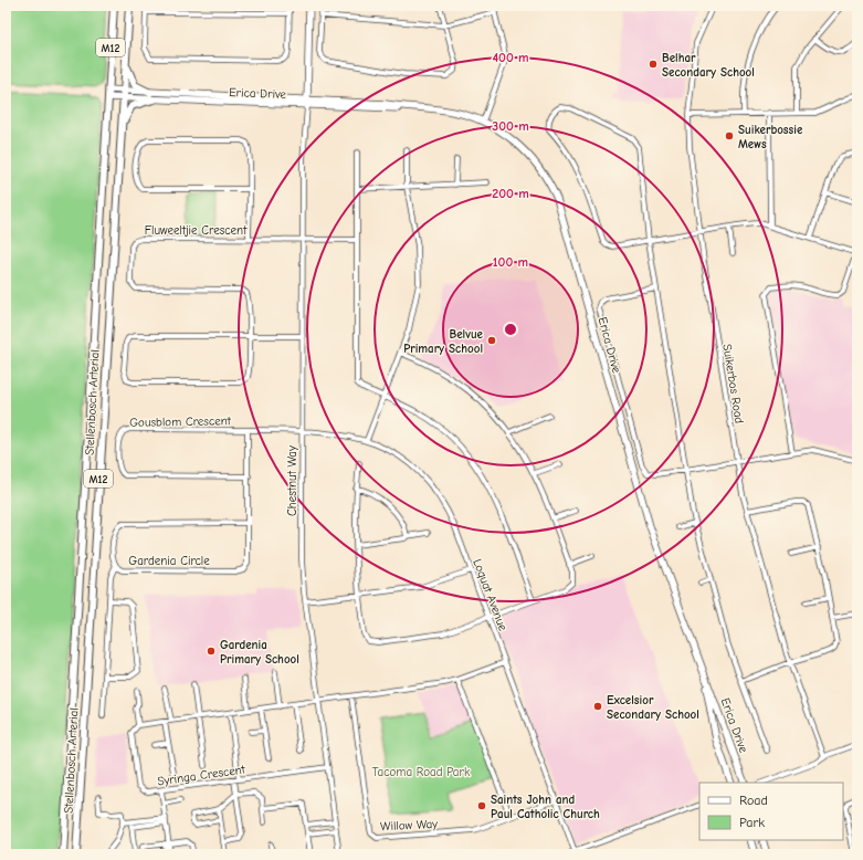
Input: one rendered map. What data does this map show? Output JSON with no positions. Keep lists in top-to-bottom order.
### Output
{
  "streets": {
    "main road": ["M12", "Erica Drive", "Stellenbosch Arterial"],
    "street": [
      "Fluweeltjie Crescent",
      "Suikerbos Road",
      "Gousblom Crescent",
      "Chestnut Way",
      "Gardenia Circle",
      "Loquat Avenue",
      "Syringa Crescent",
      "Willow Way"
    ]
  },
  "crossings": [
    ["Erica Drive", "Stellenbosch Arterial"],
    ["Erica Drive", "Chestnut Way"],
    ["Fluweeltjie Crescent", "Chestnut Way"],
    ["Gousblom Crescent", "Chestnut Way"],
    ["Gousblom Crescent", "Gardenia Circle"],
    ["Gousblom Crescent", "Loquat Avenue"],
    ["Chestnut Way", "Loquat Avenue"],
    ["Chestnut Way", "Syringa Crescent"],
    ["Loquat Avenue", "Willow Way"]
  ],
  "parks": ["Tacoma Road Park"],
  "places": [
    "Belhar Secondary School",
    "Suikerbossie Mews",
    "Belvue Primary School",
    "Gardenia Primary School",
    "Excelsior Secondary School",
    "Saints John and Paul Catholic Church"
  ],
  "legend": ["Road", "Park"],
  "rings": [
    "400 m",
    "300 m",
    "200 m",
    "100 m"
  ]
}
